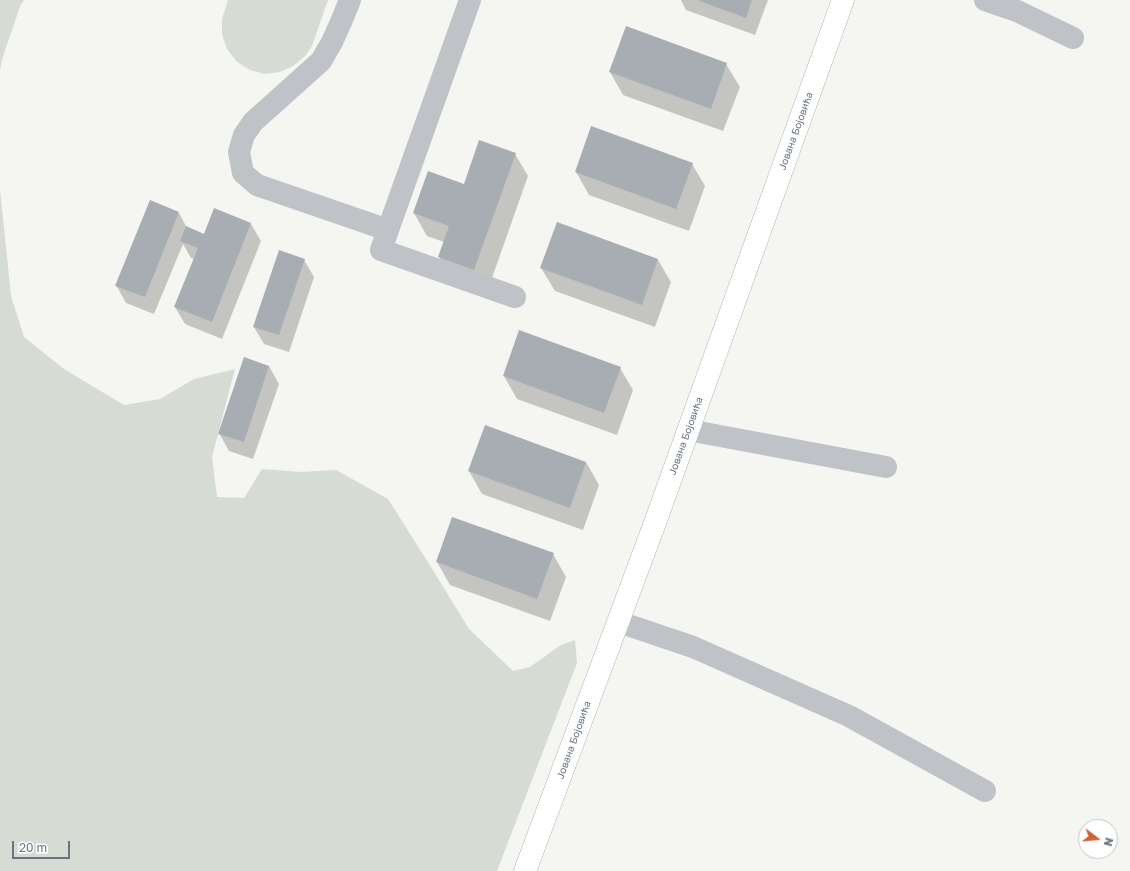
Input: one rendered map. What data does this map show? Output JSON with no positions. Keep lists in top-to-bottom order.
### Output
{
  "streets": {
    "main road": ["Јована Бојовића"]
  },
  "scale_bar": "20 m",
  "north": "right"
}
